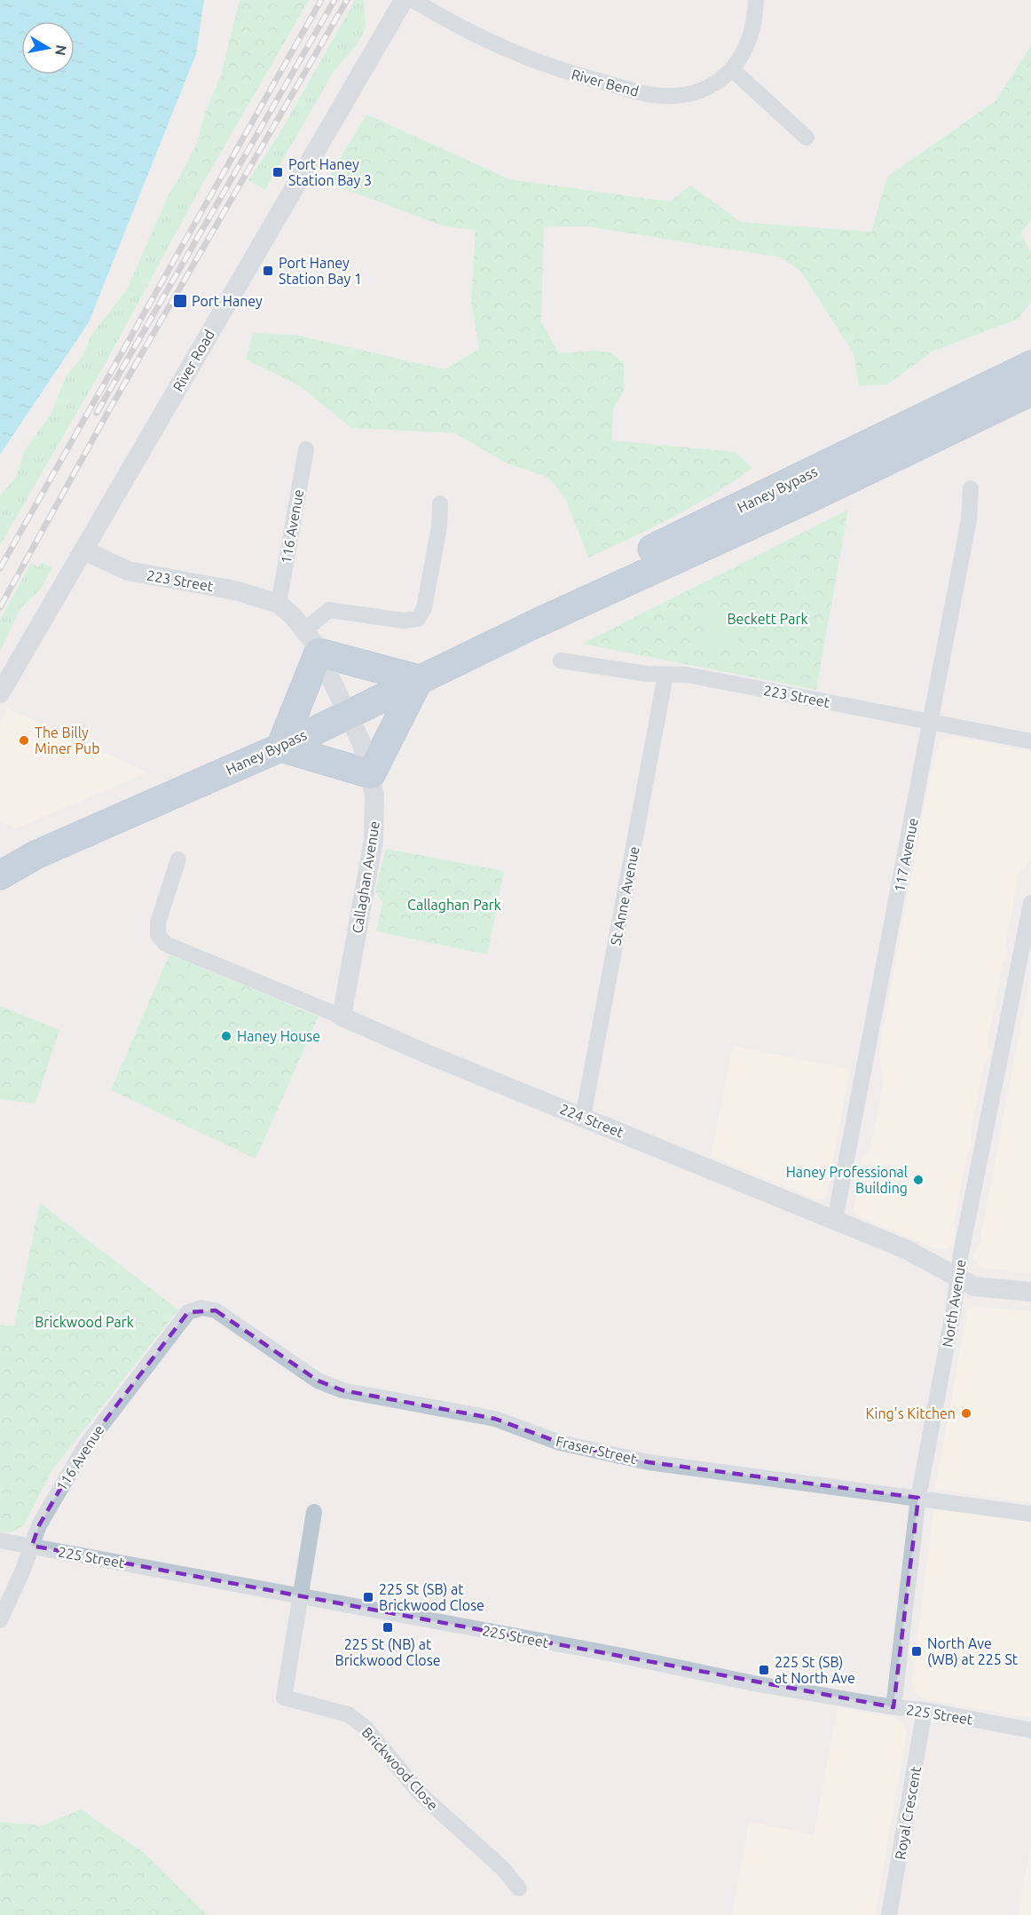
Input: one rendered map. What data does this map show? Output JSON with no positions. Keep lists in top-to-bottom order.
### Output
{
  "streets": {
    "highway": ["Haney Bypass"],
    "street": [
      "River Bend",
      "River Road",
      "116 Avenue",
      "223 Street",
      "117 Avenue",
      "Callaghan Avenue",
      "St Anne Avenue",
      "224 Street",
      "North Avenue",
      "Fraser Street",
      "225 Street",
      "Brickwood Close",
      "Royal Crescent"
    ]
  },
  "crossings": [
    ["River Road", "223 Street"],
    ["Haney Bypass", "Callaghan Avenue"],
    ["116 Avenue", "223 Street"],
    ["116 Avenue", "Callaghan Avenue"],
    ["116 Avenue", "Fraser Street"],
    ["116 Avenue", "225 Street"],
    ["223 Street", "117 Avenue"],
    ["223 Street", "Callaghan Avenue"],
    ["223 Street", "St Anne Avenue"],
    ["117 Avenue", "224 Street"],
    ["Callaghan Avenue", "224 Street"],
    ["St Anne Avenue", "224 Street"],
    ["224 Street", "North Avenue"],
    ["North Avenue", "Fraser Street"],
    ["North Avenue", "225 Street"],
    ["225 Street", "Brickwood Close"],
    ["225 Street", "Royal Crescent"]
  ],
  "parks": ["Beckett Park", "Callaghan Park", "Brickwood Park"],
  "places": {
    "transit": [
      "Port Haney Station Bay 3",
      "Port Haney Station Bay 1",
      "Port Haney",
      "225 St (SB) at Brickwood Close",
      "225 St (NB) at Brickwood Close",
      "North Ave (WB) at 225 St",
      "225 St (SB) at North Ave"
    ],
    "other": [
      "The Billy Miner Pub",
      "Haney House",
      "Haney Professional Building",
      "King's Kitchen"
    ]
  },
  "north": "right"
}
